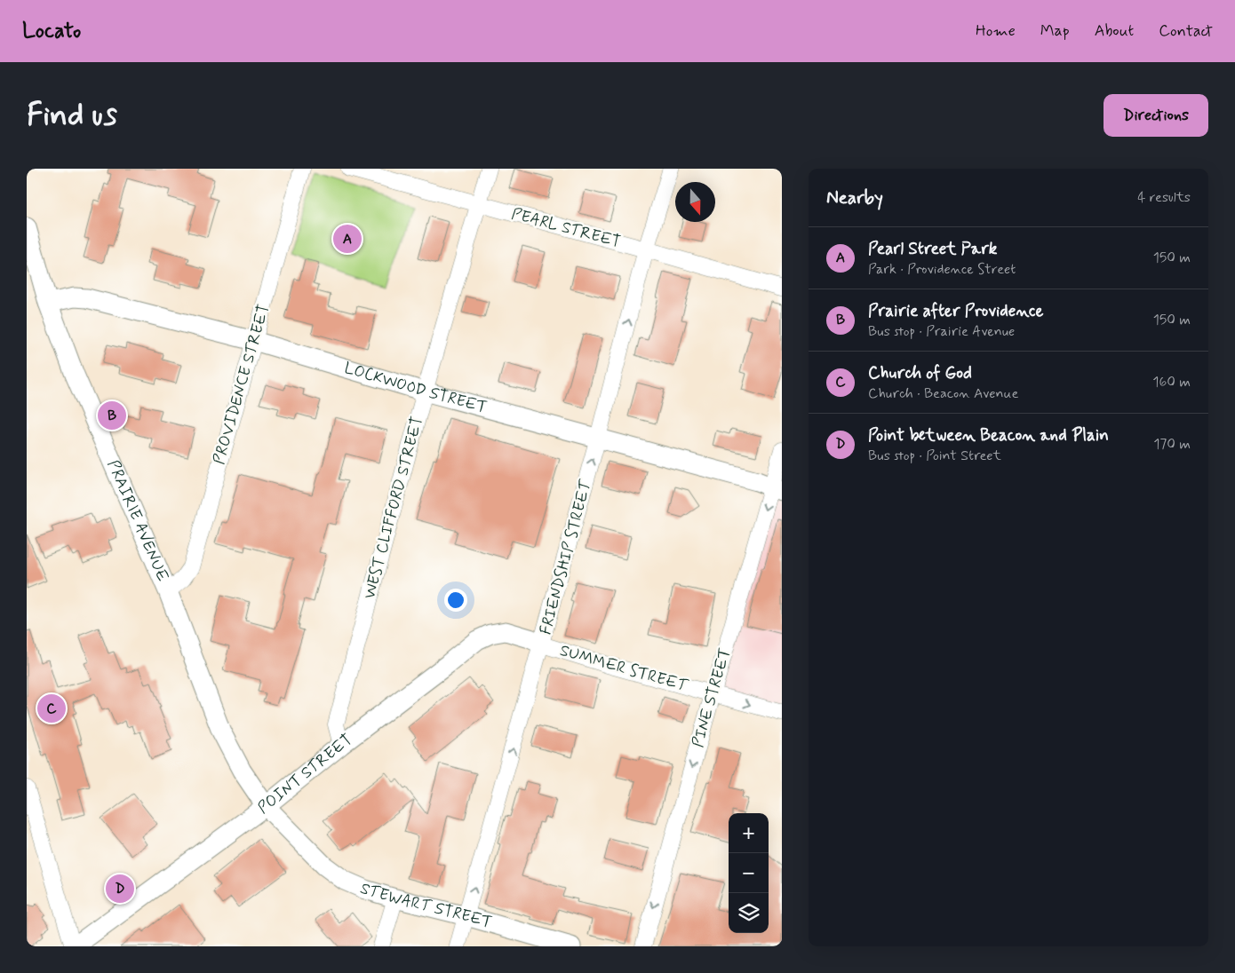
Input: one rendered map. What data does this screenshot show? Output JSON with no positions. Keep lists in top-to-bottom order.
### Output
{
  "streets": {
    "street": [
      "PEARL STREET",
      "PROVIDENCE STREET",
      "LOCKWOOD STREET",
      "WEST CLIFFORD STREET",
      "PRAIRIE AVENUE",
      "FRIENDSHIP STREET",
      "SUMMER STREET",
      "PINE STREET",
      "POINT STREET",
      "STEWART STREET"
    ]
  },
  "crossings": [
    ["PEARL STREET", "WEST CLIFFORD STREET"],
    ["PEARL STREET", "FRIENDSHIP STREET"],
    ["PROVIDENCE STREET", "LOCKWOOD STREET"],
    ["PROVIDENCE STREET", "PRAIRIE AVENUE"],
    ["LOCKWOOD STREET", "WEST CLIFFORD STREET"],
    ["LOCKWOOD STREET", "PRAIRIE AVENUE"],
    ["LOCKWOOD STREET", "FRIENDSHIP STREET"],
    ["LOCKWOOD STREET", "PINE STREET"],
    ["WEST CLIFFORD STREET", "POINT STREET"],
    ["PRAIRIE AVENUE", "POINT STREET"],
    ["PRAIRIE AVENUE", "STEWART STREET"],
    ["FRIENDSHIP STREET", "SUMMER STREET"],
    ["FRIENDSHIP STREET", "POINT STREET"],
    ["FRIENDSHIP STREET", "STEWART STREET"],
    ["SUMMER STREET", "PINE STREET"],
    ["SUMMER STREET", "POINT STREET"]
  ],
  "one_way": ["FRIENDSHIP STREET", "PINE STREET"],
  "north": "bottom",
  "page": {
    "header": "Locato",
    "nav": [
      "Home",
      "Map",
      "About",
      "Contact"
    ],
    "buttons": "Directions",
    "title": "Find us",
    "heading": ["Nearby", "4 results"],
    "pins": [
      "A",
      "B",
      "C",
      "D"
    ],
    "list": [
      {
        "mark": "A",
        "name": "Pearl Street Park",
        "note": "Park · Providence Street",
        "value": "150 m"
      },
      {
        "mark": "B",
        "name": "Prairie after Providence",
        "note": "Bus stop · Prairie Avenue",
        "value": "150 m"
      },
      {
        "mark": "C",
        "name": "Church of God",
        "note": "Church · Beacon Avenue",
        "value": "160 m"
      },
      {
        "mark": "D",
        "name": "Point between Beacon and Plain",
        "note": "Bus stop · Point Street",
        "value": "170 m"
      }
    ],
    "map_buttons": ["+", "−"]
  }
}
